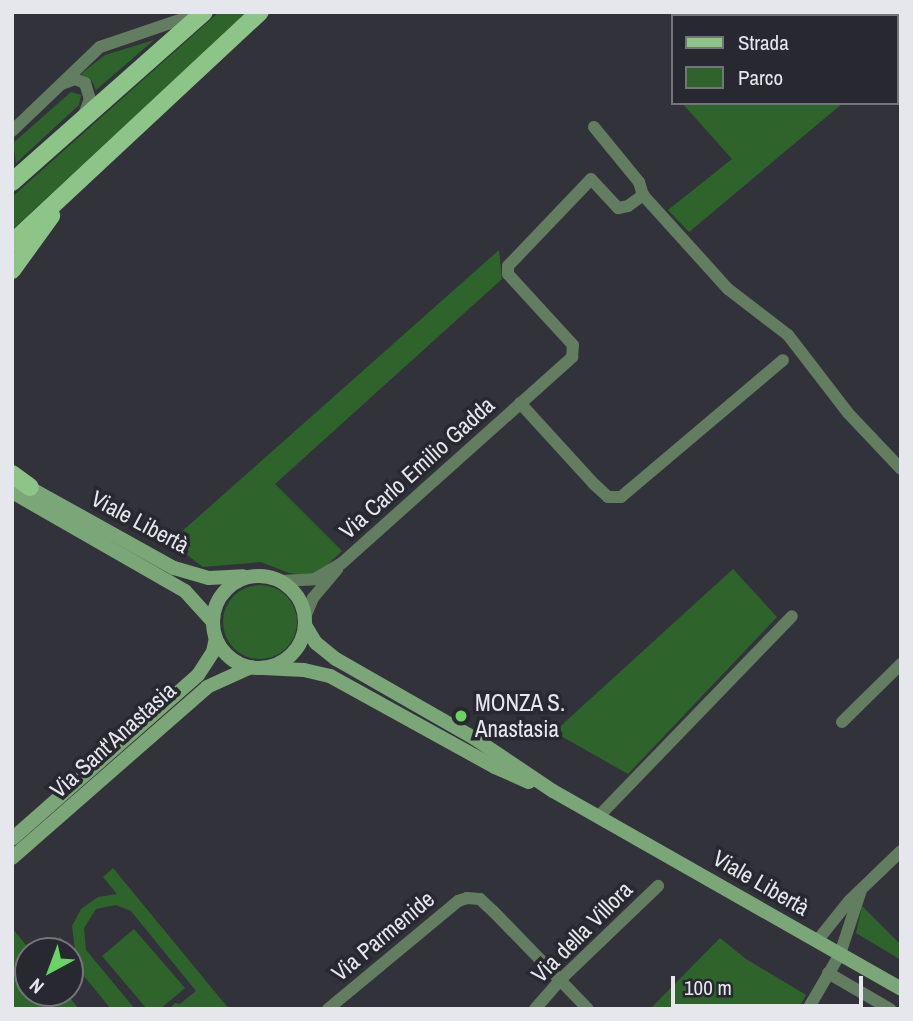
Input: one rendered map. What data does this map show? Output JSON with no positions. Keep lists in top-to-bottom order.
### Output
{
  "streets": {
    "main road": ["Viale Libertà", "Via Sant'Anastasia"],
    "street": ["Via Carlo Emilio Gadda", "Via della Villora", "Via Parmenide"]
  },
  "crossings": [
    ["Via Carlo Emilio Gadda", "Viale Libertà"],
    ["Via Carlo Emilio Gadda", "Via Sant'Anastasia"],
    ["Viale Libertà", "Via Sant'Anastasia"],
    ["Via della Villora", "Via Parmenide"]
  ],
  "places": ["MONZA S. Anastasia"],
  "legend": ["Strada", "Parco"],
  "scale_bar": "100 m",
  "north": "bottom left"
}
